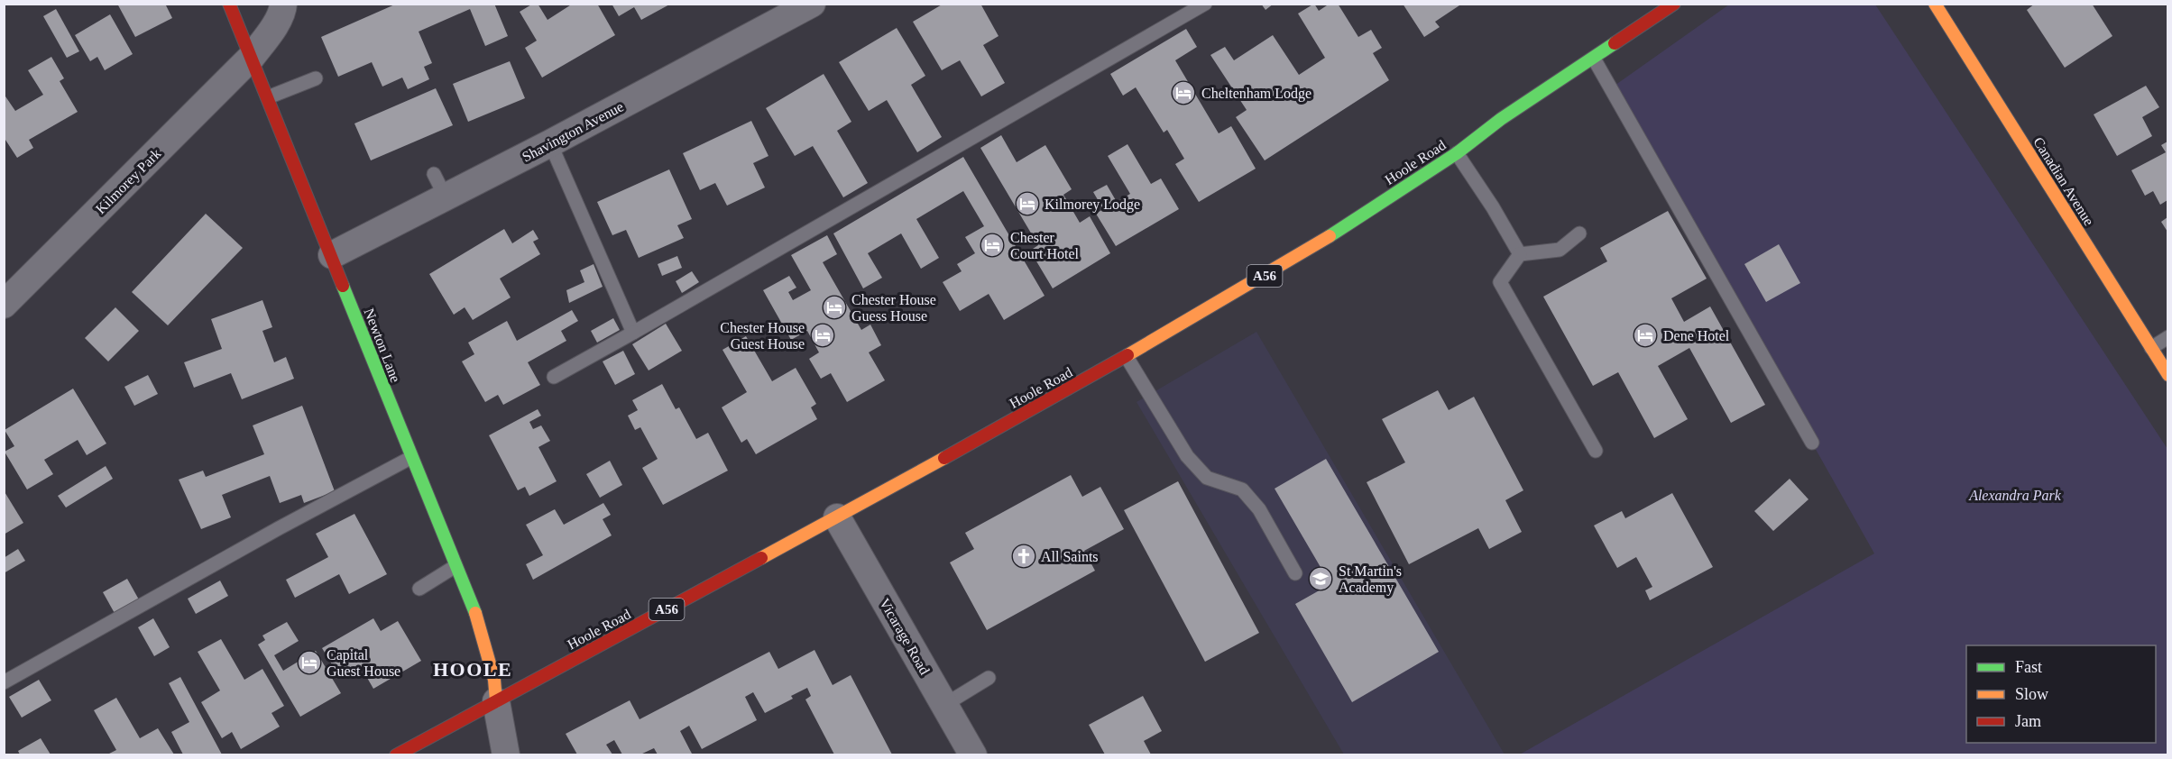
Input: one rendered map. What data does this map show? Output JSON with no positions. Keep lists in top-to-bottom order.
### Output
{
  "streets": {
    "main road": [
      "Hoole Road",
      "Canadian Avenue",
      "A56",
      "Newton Lane"
    ],
    "street": ["Shavington Avenue", "Kilmorey Park", "Vicarage Road"]
  },
  "crossings": [
    ["Shavington Avenue", "Newton Lane"],
    ["Hoole Road", "Newton Lane"],
    ["Hoole Road", "Vicarage Road"],
    ["Kilmorey Park", "Newton Lane"]
  ],
  "districts": ["HOOLE"],
  "parks": ["Alexandra Park"],
  "places": {
    "hotel": [
      "Cheltenham Lodge",
      "Kilmorey Lodge",
      "Chester Court Hotel",
      "Chester House Guess House",
      "Chester House Guest House",
      "Dene Hotel",
      "Capital Guest House"
    ],
    "church": ["All Saints"],
    "school or university": ["St Martin's Academy"]
  },
  "legend": ["Fast", "Slow", "Jam"]
}
